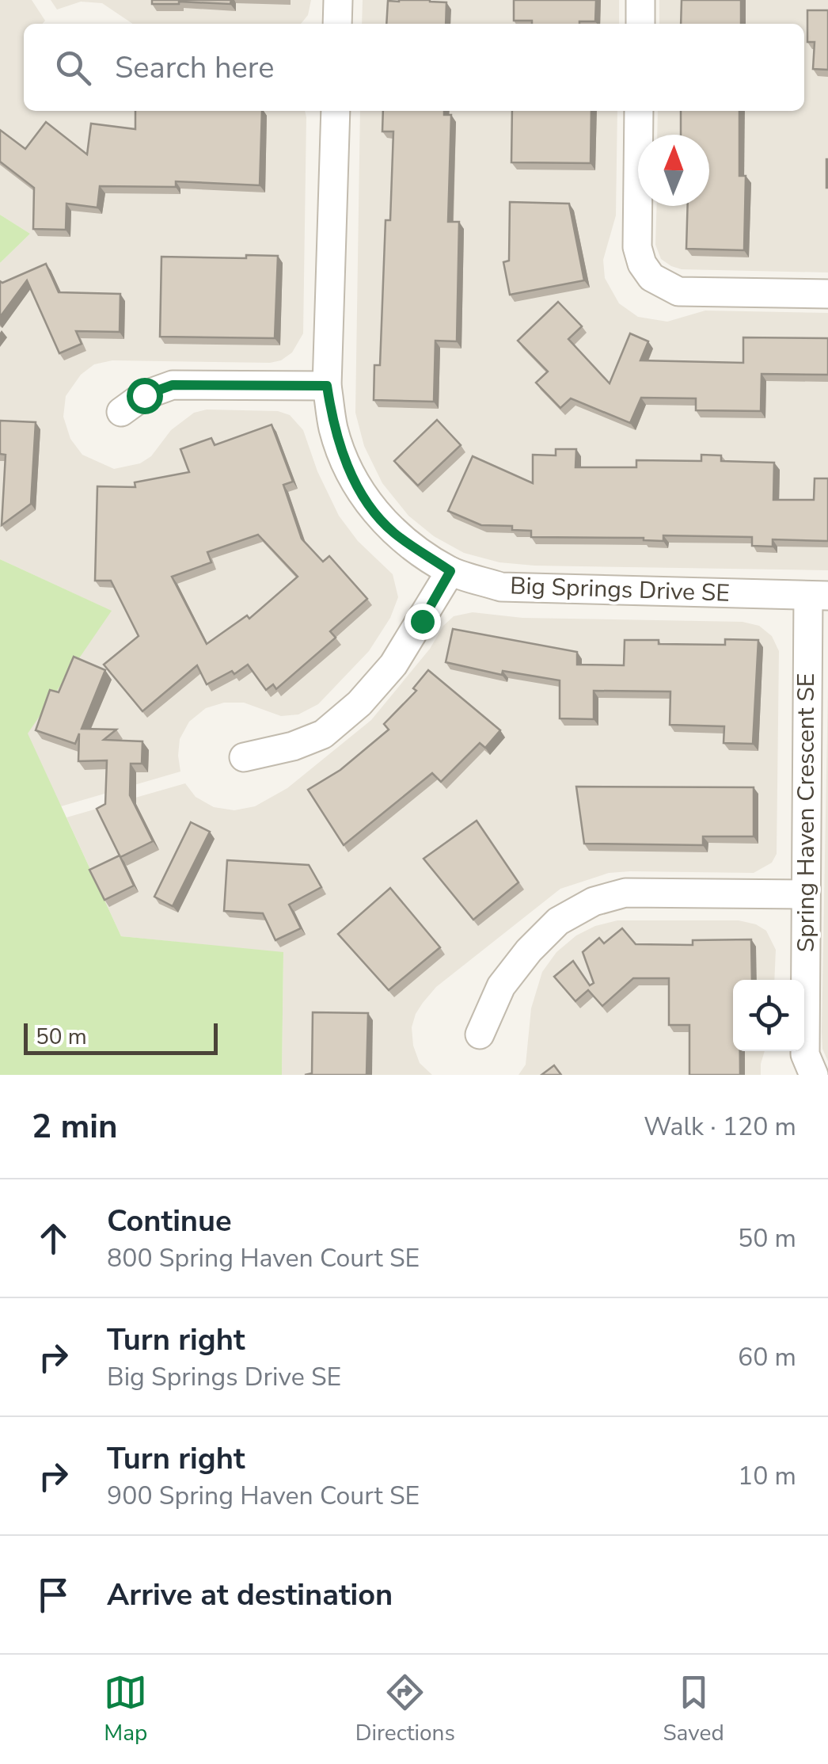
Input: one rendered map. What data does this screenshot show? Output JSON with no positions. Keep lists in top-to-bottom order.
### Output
{
  "streets": {
    "street": ["Big Springs Drive SE", "Spring Haven Crescent SE"]
  },
  "crossings": [
    ["Big Springs Drive SE", "Spring Haven Crescent SE"]
  ],
  "scale_bar": "50 m",
  "north": "top",
  "page": {
    "search": "Search here",
    "scale": "50 m",
    "heading": ["2 min", "Walk · 120 m"],
    "list": [
      ["Continue", "800 Spring Haven Court SE", "50 m"],
      ["Turn right", "Big Springs Drive SE", "60 m"],
      ["Turn right", "900 Spring Haven Court SE", "10 m"],
      "Arrive at destination"
    ],
    "nav": ["Map", "Directions", "Saved"]
  }
}
